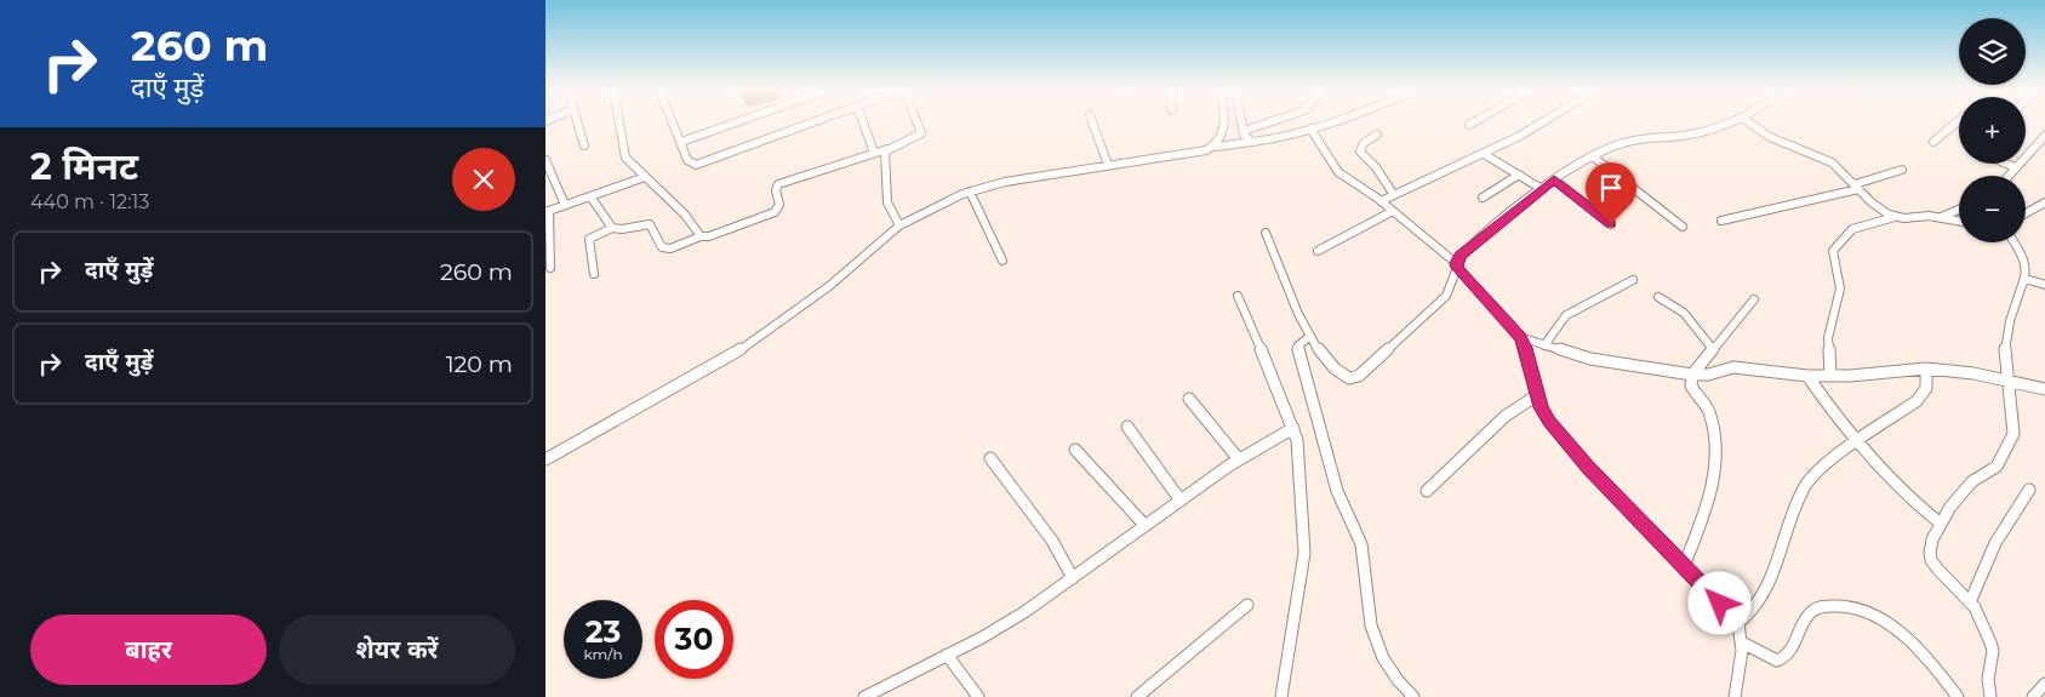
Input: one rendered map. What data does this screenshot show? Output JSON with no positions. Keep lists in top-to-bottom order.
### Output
{
  "page": {
    "turn": ["260 m", "दाएँ मुड़ें"],
    "map_buttons": ["+", "−"],
    "heading": ["2 मिनट", "440 m · 12:13"],
    "list": [
      {
        "name": "दाएँ मुड़ें",
        "value": "260 m"
      },
      {
        "name": "दाएँ मुड़ें",
        "value": "120 m"
      }
    ],
    "speed": "23 km/h",
    "limit": "30",
    "buttons": ["बाहर", "शेयर करें"]
  }
}
